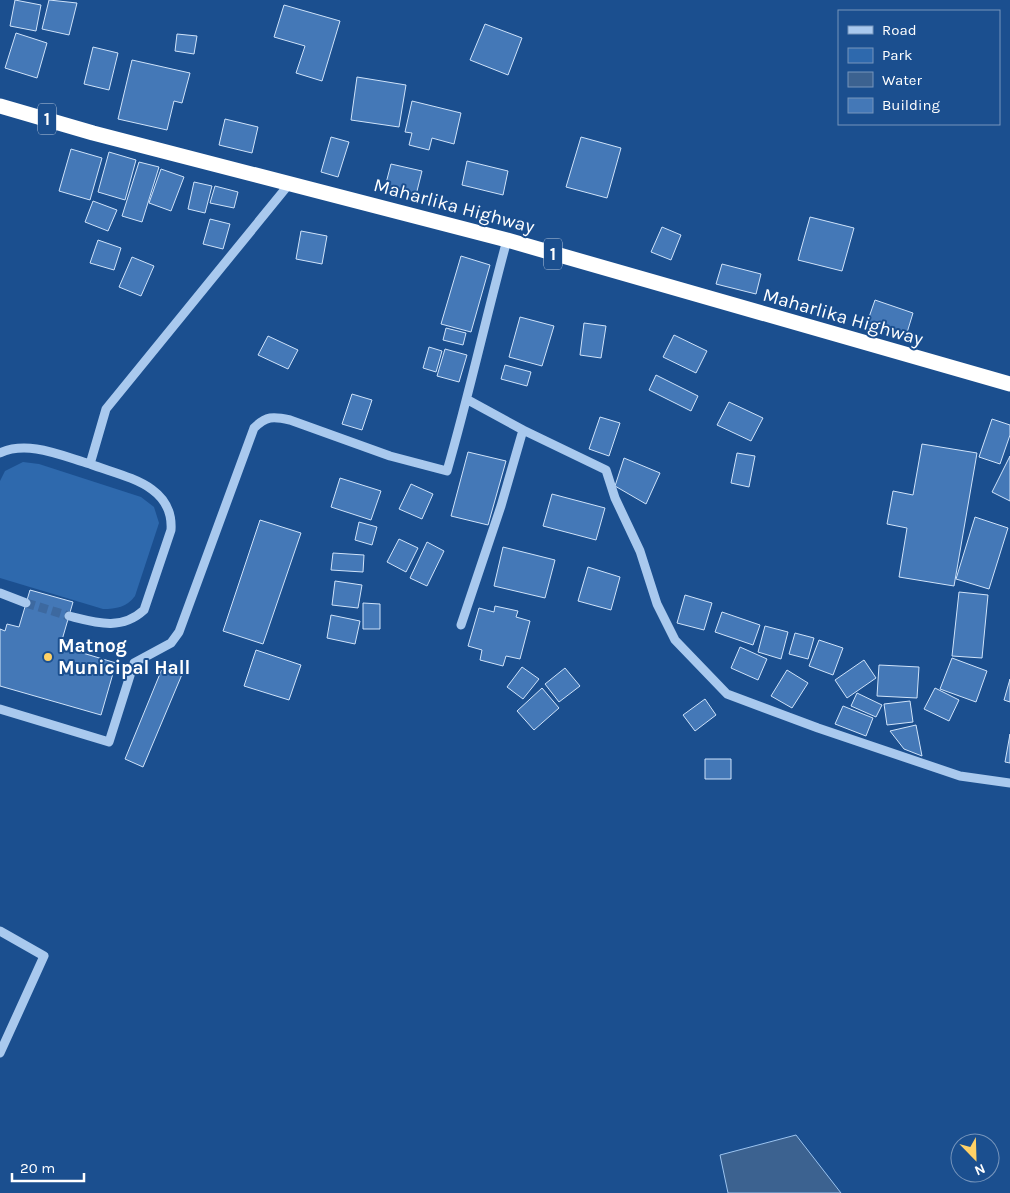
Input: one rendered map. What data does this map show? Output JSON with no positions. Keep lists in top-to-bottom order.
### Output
{
  "streets": {
    "highway": ["1", "Maharlika Highway"]
  },
  "places": ["Matnog Municipal Hall"],
  "legend": [
    "Road",
    "Park",
    "Water",
    "Building"
  ],
  "scale_bar": "20 m",
  "north": "bottom right"
}
